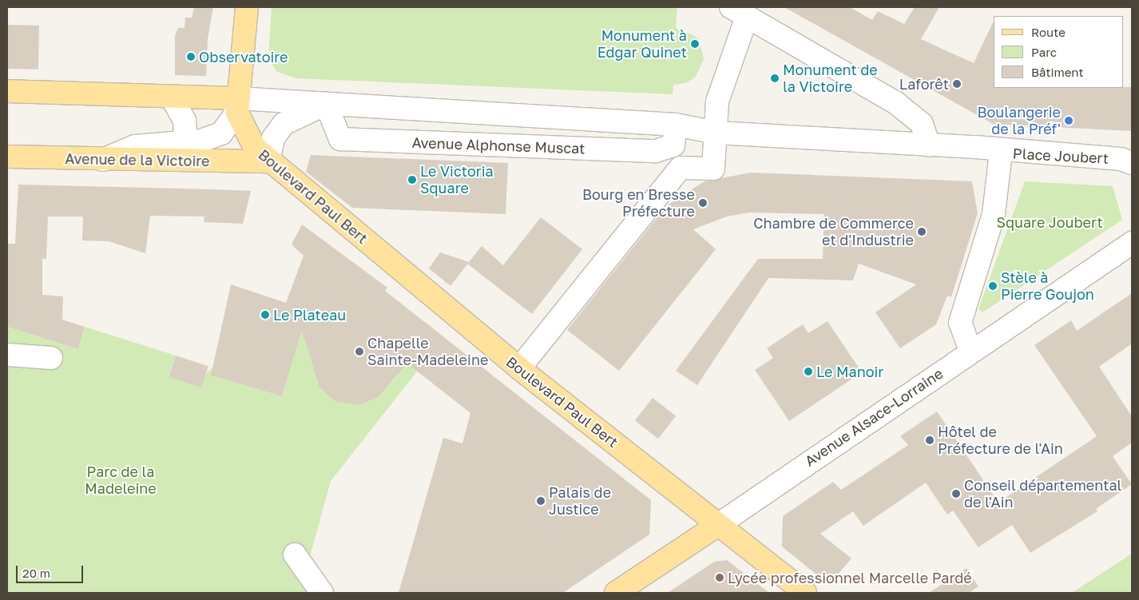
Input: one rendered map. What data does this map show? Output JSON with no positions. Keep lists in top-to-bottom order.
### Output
{
  "streets": {
    "main road": ["Avenue de la Victoire", "Boulevard Paul Bert", "Avenue Alsace-Lorraine"],
    "street": ["Avenue Alphonse Muscat", "Place Joubert"]
  },
  "crossings": [
    ["Avenue Alphonse Muscat", "Place Joubert"],
    ["Avenue Alphonse Muscat", "Avenue de la Victoire"],
    ["Avenue Alphonse Muscat", "Boulevard Paul Bert"],
    ["Avenue de la Victoire", "Boulevard Paul Bert"],
    ["Boulevard Paul Bert", "Avenue Alsace-Lorraine"]
  ],
  "parks": ["Square Joubert", "Parc de la Madeleine"],
  "places": [
    "Monument à Edgar Quinet",
    "Observatoire",
    "Monument de la Victoire",
    "Laforêt",
    "Boulangerie de la Préf'",
    "Le Victoria Square",
    "Bourg en Bresse Préfecture",
    "Chambre de Commerce et d'Industrie",
    "Stèle à Pierre Goujon",
    "Le Plateau",
    "Chapelle Sainte-Madeleine",
    "Le Manoir",
    "Hôtel de Préfecture de l'Ain",
    "Conseil départemental de l'Ain",
    "Palais de Justice",
    "Lycée professionnel Marcelle Pardé"
  ],
  "legend": ["Route", "Parc", "Bâtiment"],
  "scale_bar": "20 m"
}
